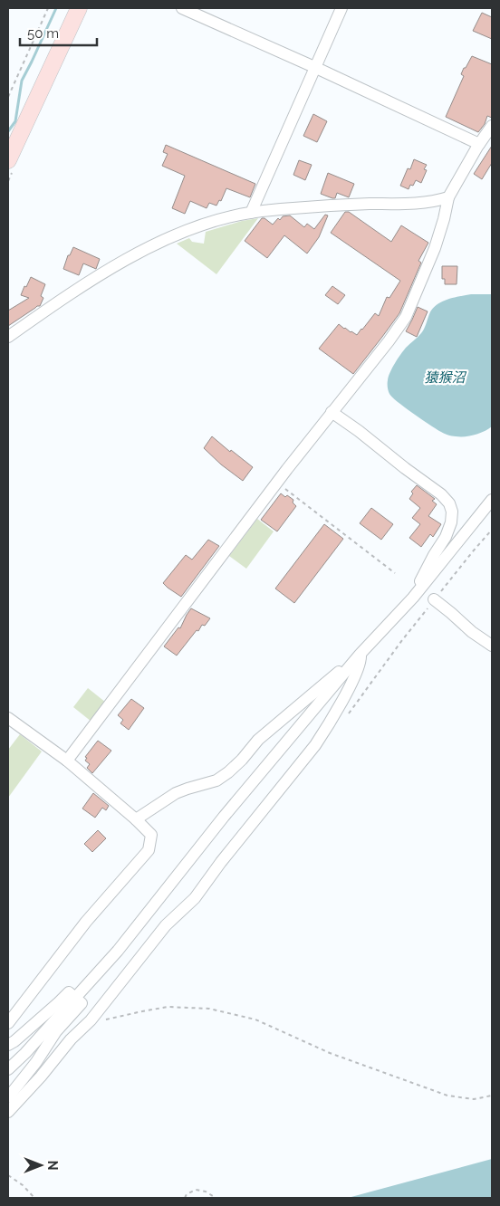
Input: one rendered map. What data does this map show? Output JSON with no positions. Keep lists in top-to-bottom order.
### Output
{
  "water": ["猿猴沼"],
  "scale_bar": "50 m",
  "north": "right"
}
